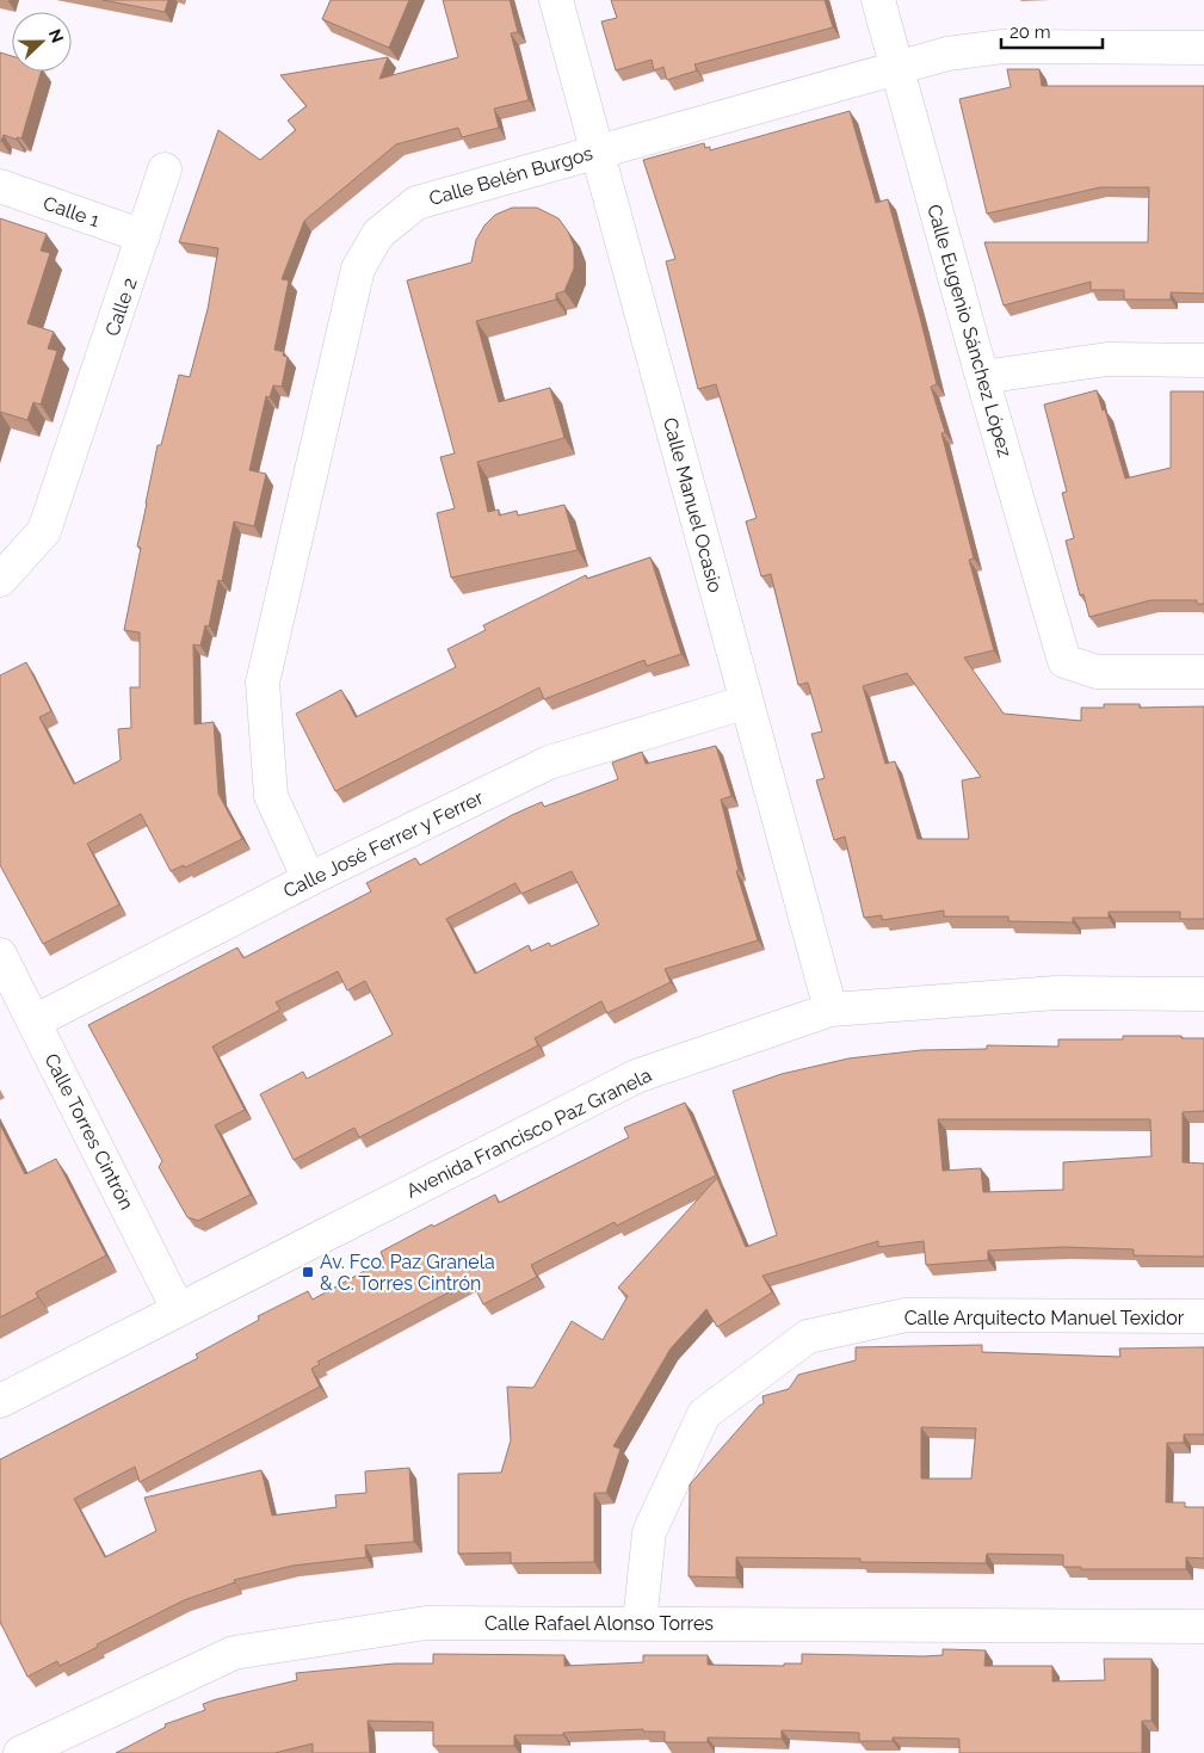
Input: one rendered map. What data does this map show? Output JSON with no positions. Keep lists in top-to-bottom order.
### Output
{
  "streets": {
    "street": [
      "Calle Belén Burgos",
      "Calle 1",
      "Calle 2",
      "Calle Eugenio Sánchez López",
      "Calle Manuel Ocasio",
      "Calle José Ferrer y Ferrer",
      "Calle Torres Cintrón",
      "Avenida Francisco Paz Granela",
      "Calle Arquitecto Manuel Texidor",
      "Calle Rafael Alonso Torres"
    ]
  },
  "crossings": [
    ["Calle Belén Burgos", "Calle Eugenio Sánchez López"],
    ["Calle Belén Burgos", "Calle Manuel Ocasio"],
    ["Calle Belén Burgos", "Calle José Ferrer y Ferrer"],
    ["Calle 1", "Calle 2"],
    ["Calle Manuel Ocasio", "Calle José Ferrer y Ferrer"],
    ["Calle Manuel Ocasio", "Avenida Francisco Paz Granela"],
    ["Calle José Ferrer y Ferrer", "Calle Torres Cintrón"],
    ["Calle Torres Cintrón", "Avenida Francisco Paz Granela"],
    ["Calle Arquitecto Manuel Texidor", "Calle Rafael Alonso Torres"]
  ],
  "places": {
    "transit": ["Av. Fco. Paz Granela & C. Torres Cintrón"]
  },
  "scale_bar": "20 m",
  "north": "right"
}
